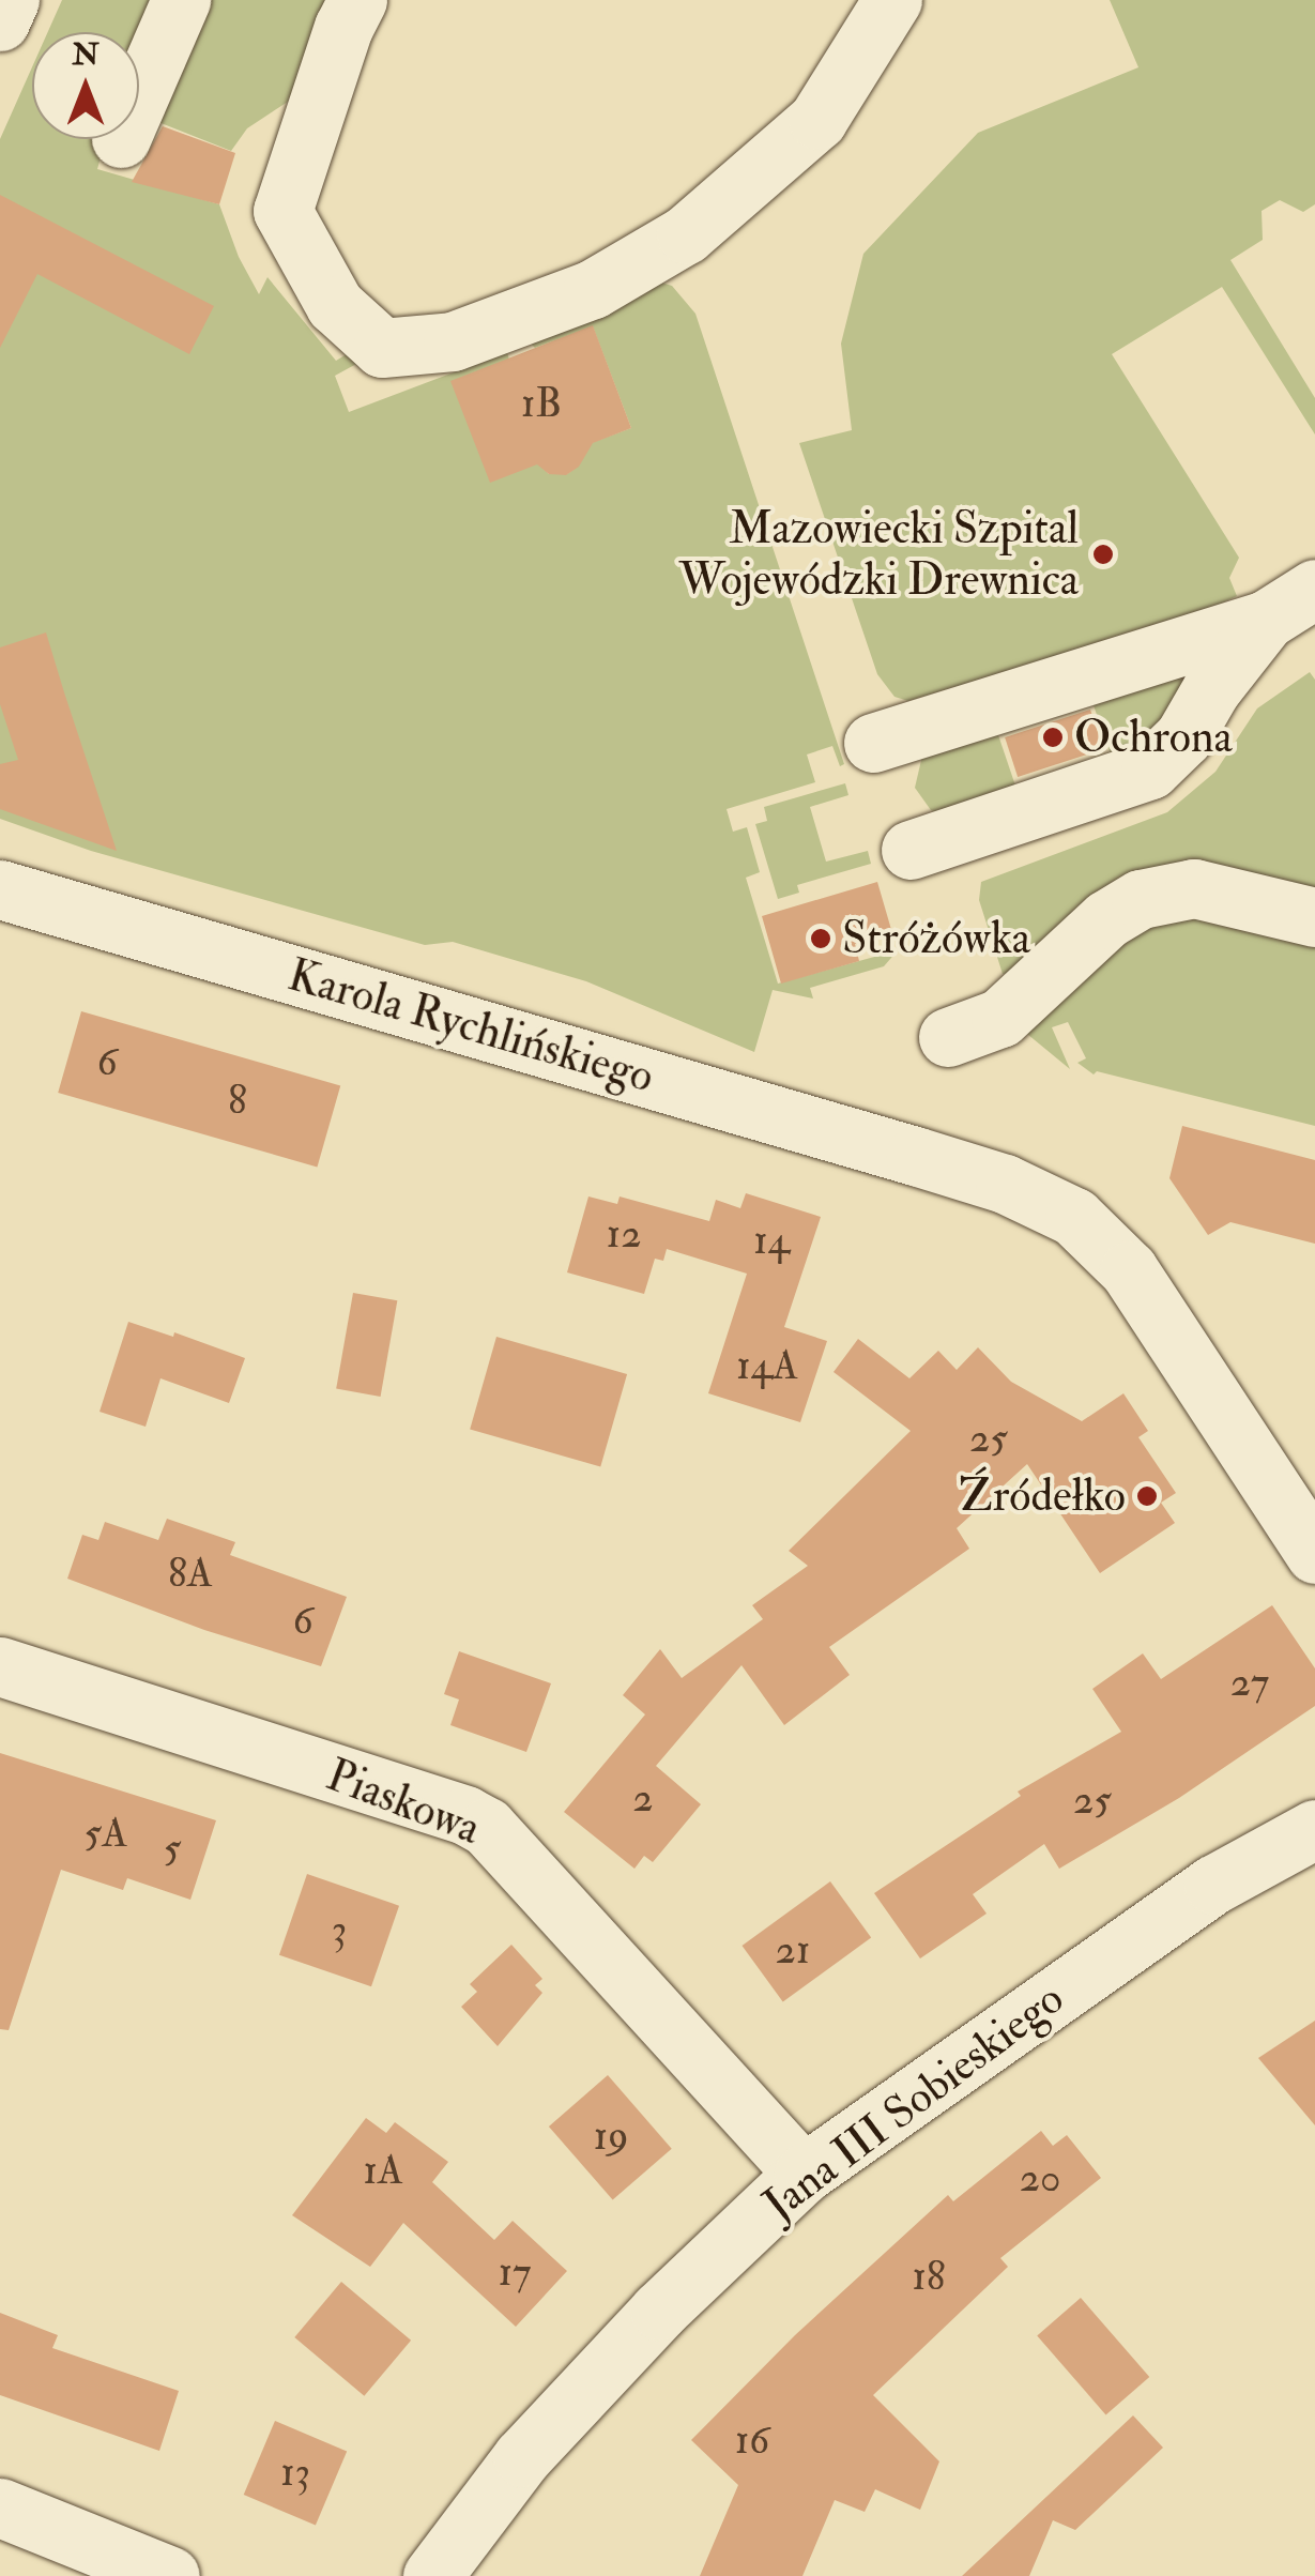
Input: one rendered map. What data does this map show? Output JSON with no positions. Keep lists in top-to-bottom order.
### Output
{
  "streets": {
    "street": ["Karola Rychlińskiego", "Piaskowa", "Jana III Sobieskiego"]
  },
  "crossings": [
    ["Piaskowa", "Jana III Sobieskiego"]
  ],
  "places": [
    "Mazowiecki Szpital Wojewódzki Drewnica",
    "Ochrona",
    "Stróżówka",
    "Źródełko"
  ],
  "house_numbers": [
    "1B",
    "6",
    "8",
    "12",
    "14",
    "14A",
    "25",
    "8A",
    "6",
    "27",
    "2",
    "25",
    "5A",
    "5",
    "3",
    "21",
    "19",
    "1A",
    "20",
    "17",
    "18",
    "16",
    "13"
  ],
  "north": "top"
}
